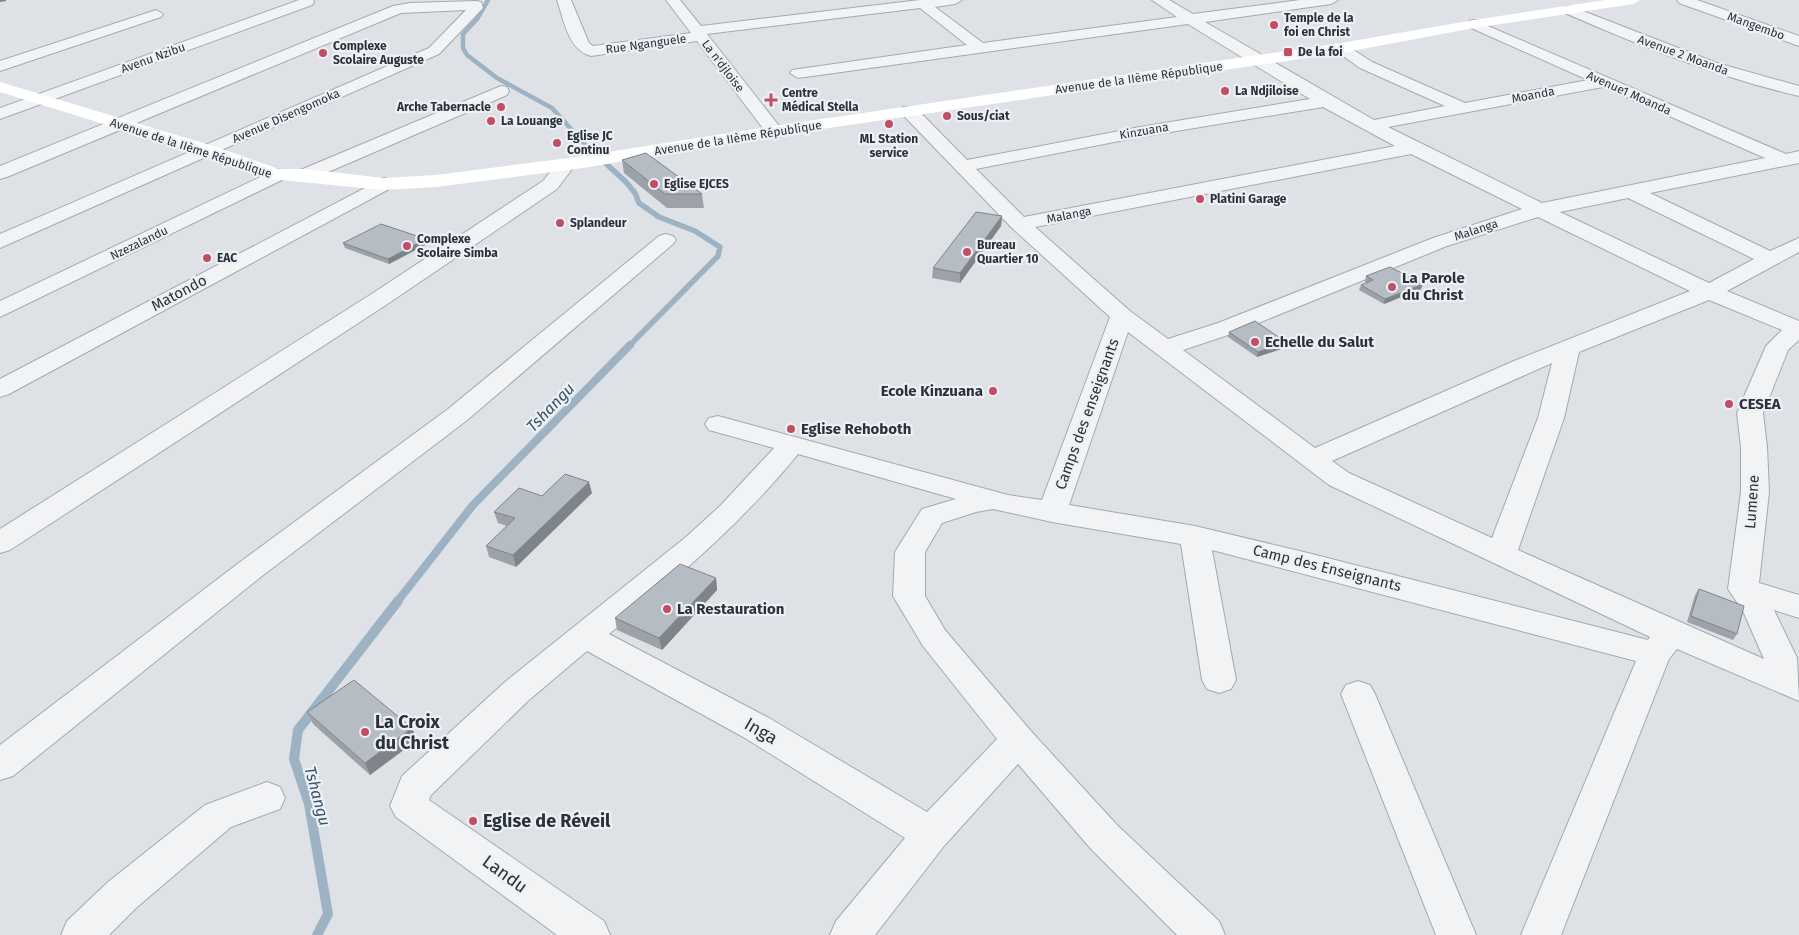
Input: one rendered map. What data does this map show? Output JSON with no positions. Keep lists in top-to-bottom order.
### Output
{
  "streets": {
    "street": [
      "Mangembo",
      "Rue Nganguele",
      "Avenue 2 Moanda",
      "Avenu Nzibu",
      "La n'djloise",
      "Avenue de la IIème République",
      "Avenue1 Moanda",
      "Moanda",
      "Avenue Disengomoka",
      "Kinzuana",
      "Malanga",
      "Nzezalandu",
      "Matondo",
      "Camps des enseignants",
      "Lumene",
      "Camp des Enseignants",
      "Inga",
      "Landu"
    ]
  },
  "crossings": [
    ["Rue Nganguele", "La n'djloise"],
    ["Avenue 2 Moanda", "Avenue de la IIème République"],
    ["Avenu Nzibu", "Avenue de la IIème République"],
    ["La n'djloise", "Avenue de la IIème République"],
    ["Avenue de la IIème République", "Avenue1 Moanda"],
    ["Avenue de la IIème République", "Avenue Disengomoka"],
    ["Avenue de la IIème République", "Nzezalandu"],
    ["Avenue de la IIème République", "Matondo"],
    ["Avenue1 Moanda", "Moanda"],
    ["Avenue1 Moanda", "Malanga"],
    ["Camps des enseignants", "Camp des Enseignants"],
    ["Inga", "Landu"]
  ],
  "water": ["Tshangu"],
  "places": {
    "other": [
      "Temple de la foi en Christ",
      "Complexe Scolaire Auguste",
      "La Ndjiloise",
      "Arche Tabernacle",
      "Sous/ciat",
      "La Louange",
      "ML Station service",
      "Eglise JC Continu",
      "Eglise EJCES",
      "Platini Garage",
      "Splandeur",
      "Complexe Scolaire Simba",
      "Bureau Quartier 10",
      "EAC",
      "La Parole du Christ",
      "Echelle du Salut",
      "Ecole Kinzuana",
      "CESEA",
      "Eglise Rehoboth",
      "La Restauration",
      "La Croix du Christ",
      "Eglise de Réveil"
    ],
    "transit": ["De la foi"],
    "health": ["Centre Médical Stella"]
  }
}
